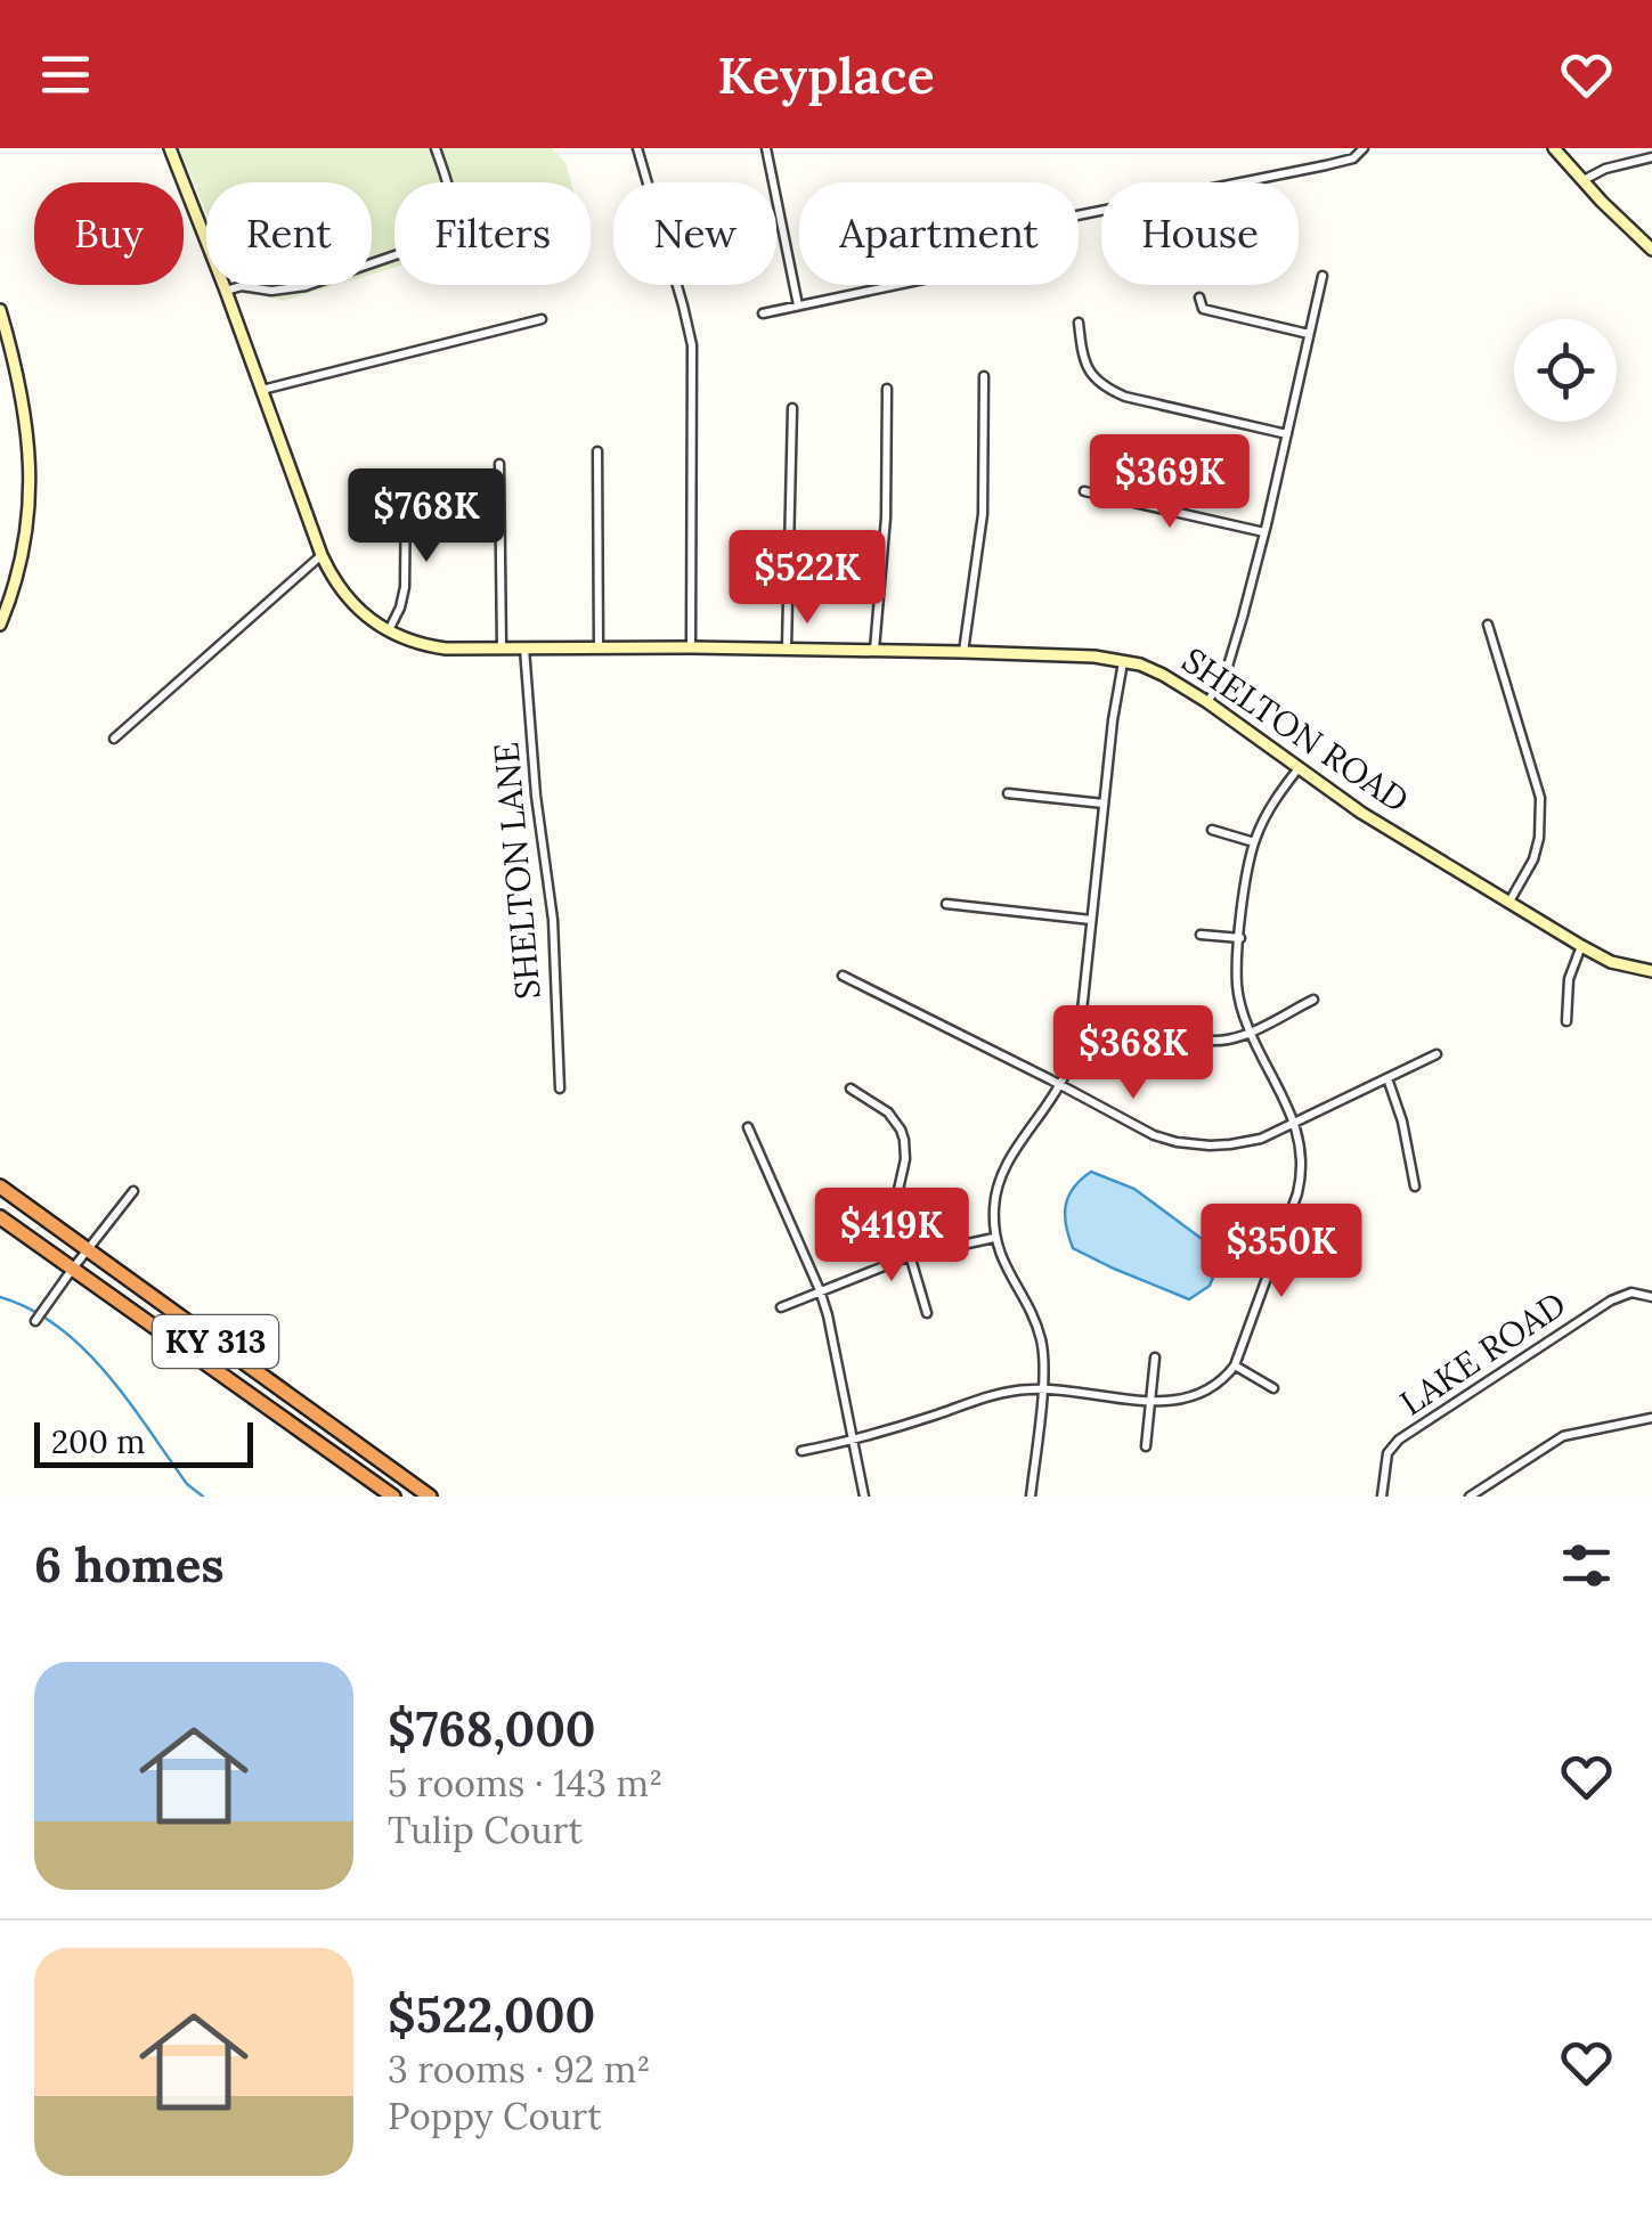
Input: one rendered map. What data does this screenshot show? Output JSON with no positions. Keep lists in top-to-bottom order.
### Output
{
  "streets": {
    "highway": ["KY 313"],
    "street": ["SHELTON ROAD", "SHELTON LANE", "LAKE ROAD"]
  },
  "crossings": [
    ["SHELTON ROAD", "SHELTON LANE"]
  ],
  "scale_bar": "200 m",
  "page": {
    "header": "Keyplace",
    "chip": [
      "Buy",
      "Rent",
      "Filters",
      "New",
      "Apartment",
      "House"
    ],
    "price": [
      "$369K",
      "$768K",
      "$522K",
      "$368K",
      "$419K",
      "$350K"
    ],
    "scale": "200 m",
    "heading": "6 homes",
    "list": [
      {
        "name": "$768,000",
        "note": "5 rooms · 143 m² · Tulip Court"
      },
      {
        "name": "$522,000",
        "note": "3 rooms · 92 m² · Poppy Court"
      }
    ]
  }
}
